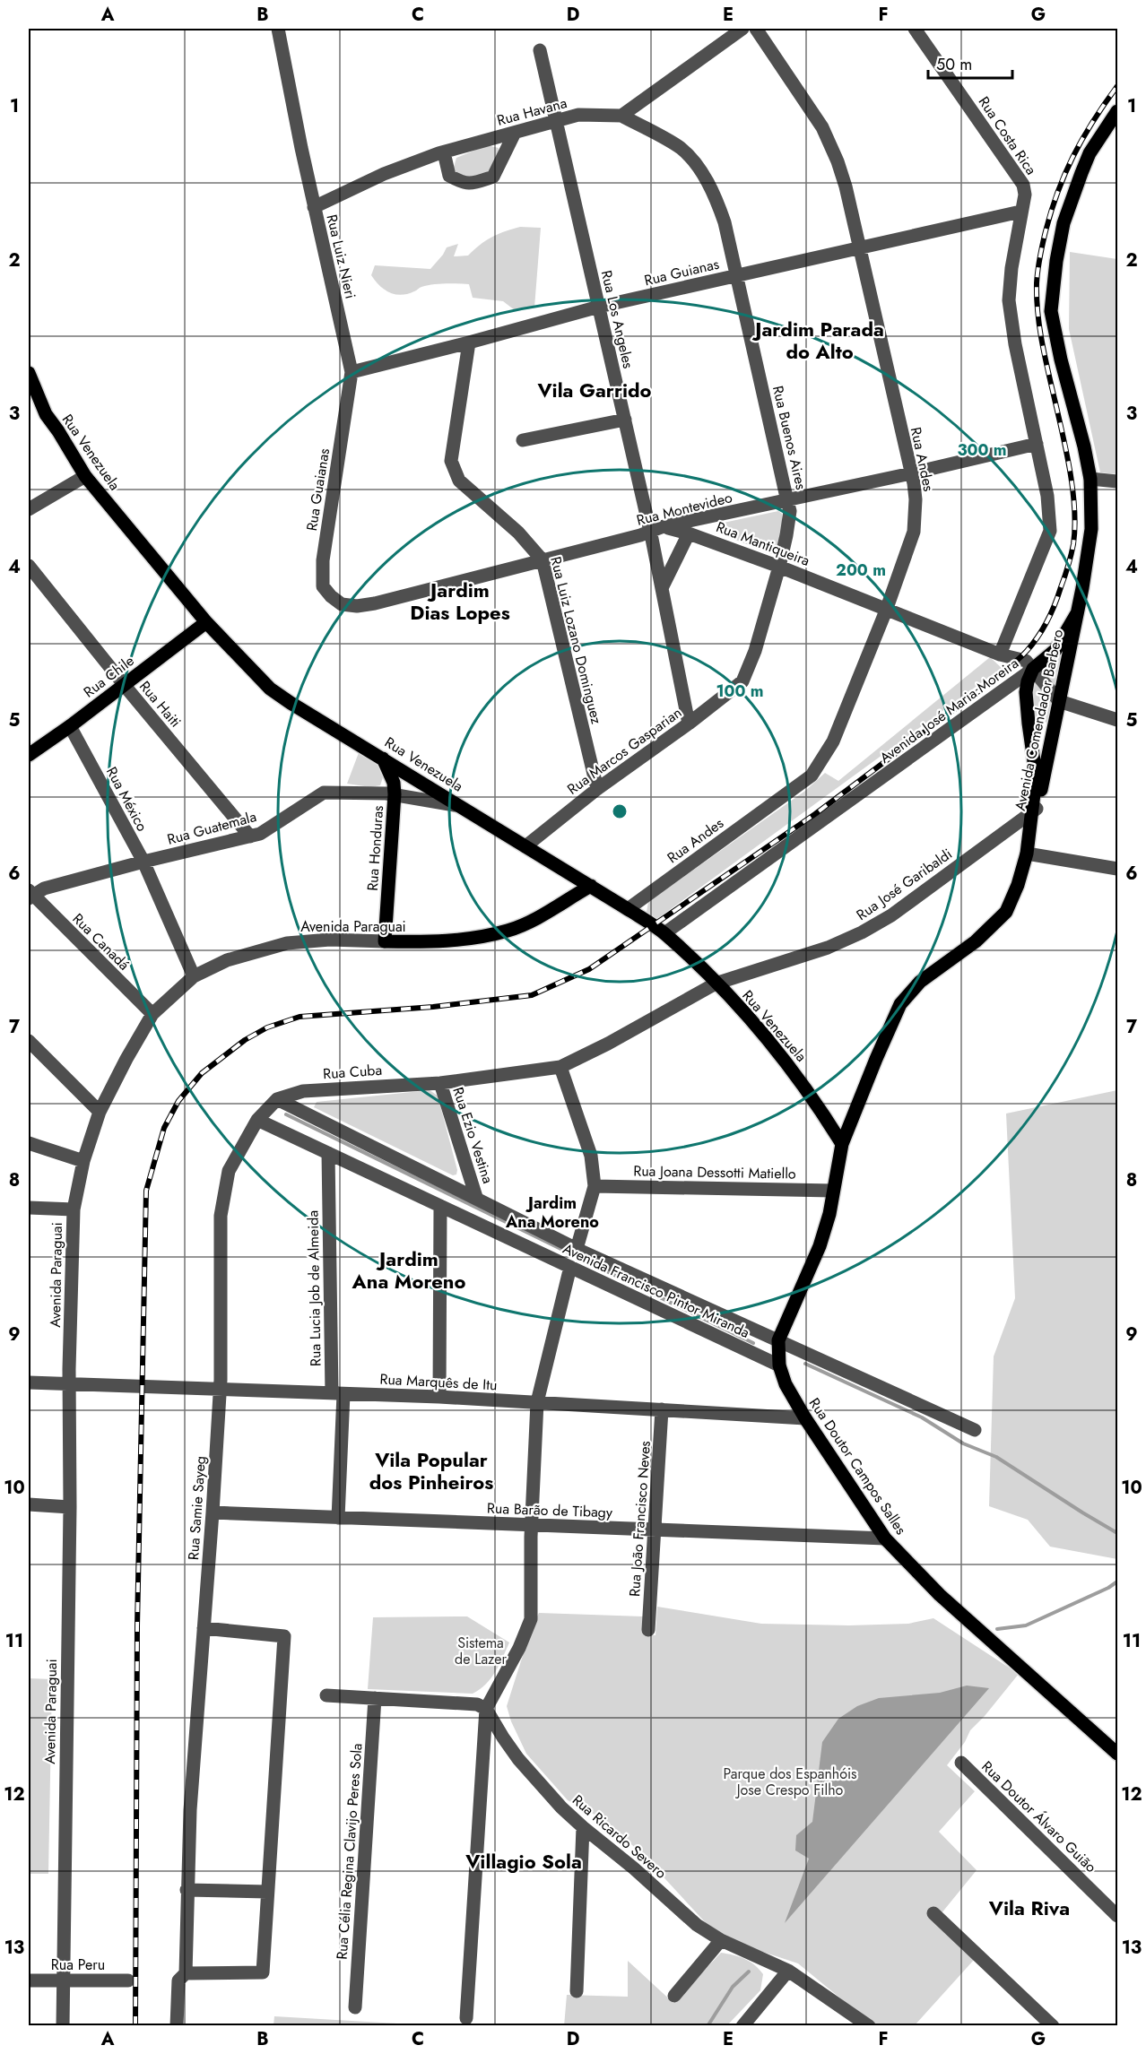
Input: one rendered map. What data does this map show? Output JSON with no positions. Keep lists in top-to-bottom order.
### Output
{
  "streets": {
    "main road": [
      "Rua Venezuela",
      "Rua Chile",
      "Avenida Comendador Barbero",
      "Rua Honduras",
      "Avenida Paraguai",
      "Rua Doutor Campos Salles"
    ],
    "street": [
      "Rua Havana",
      "Rua Costa Rica",
      "Rua Luiz Nieri",
      "Rua Guianas",
      "Rua Los Angeles",
      "Rua Buenos Aires",
      "Rua Andes",
      "Rua Guaianas",
      "Rua Montevideo",
      "Rua Mantiqueira",
      "Rua Luiz Lozano Dominguez",
      "Rua Haiti",
      "Avenida José Maria Moreira",
      "Rua Marcos Gasparian",
      "Rua México",
      "Rua Guatemala",
      "Rua José Garibaldi",
      "Rua Canadá",
      "Rua Cuba",
      "Rua Ezio Vestina",
      "Rua Joana Dessotti Matiello",
      "Rua Lucia Job de Almeida",
      "Avenida Francisco Pintor Miranda",
      "Rua Marquês de Itu",
      "Rua Samie Sayeg",
      "Rua Barão de Tibagy",
      "Rua João Francisco Neves",
      "Rua Doutor Álvaro Guião",
      "Rua Ricardo Severo",
      "Rua Célia Regina Clavijo Peres Sola",
      "Rua Peru"
    ]
  },
  "crossings": [
    ["Rua Havana", "Rua Luiz Nieri"],
    ["Rua Havana", "Rua Los Angeles"],
    ["Rua Havana", "Rua Buenos Aires"],
    ["Rua Costa Rica", "Rua Guianas"],
    ["Rua Costa Rica", "Avenida José Maria Moreira"],
    ["Rua Luiz Nieri", "Rua Guianas"],
    ["Rua Luiz Nieri", "Rua Guaianas"],
    ["Rua Guianas", "Rua Los Angeles"],
    ["Rua Guianas", "Rua Buenos Aires"],
    ["Rua Guianas", "Rua Andes"],
    ["Rua Guianas", "Rua Guaianas"],
    ["Rua Guianas", "Rua Luiz Lozano Dominguez"],
    ["Rua Guianas", "Avenida José Maria Moreira"],
    ["Rua Los Angeles", "Rua Montevideo"],
    ["Rua Los Angeles", "Rua Mantiqueira"],
    ["Rua Los Angeles", "Rua Marcos Gasparian"],
    ["Rua Buenos Aires", "Rua Montevideo"],
    ["Rua Buenos Aires", "Rua Mantiqueira"],
    ["Rua Buenos Aires", "Rua Marcos Gasparian"],
    ["Rua Venezuela", "Rua Andes"],
    ["Rua Venezuela", "Rua Chile"],
    ["Rua Venezuela", "Avenida José Maria Moreira"],
    ["Rua Venezuela", "Avenida Comendador Barbero"],
    ["Rua Venezuela", "Rua Marcos Gasparian"],
    ["Rua Venezuela", "Rua Guatemala"],
    ["Rua Venezuela", "Rua Honduras"],
    ["Rua Venezuela", "Rua José Garibaldi"],
    ["Rua Venezuela", "Avenida Paraguai"],
    ["Rua Venezuela", "Rua Cuba"],
    ["Rua Venezuela", "Rua Doutor Campos Salles"],
    ["Rua Andes", "Rua Montevideo"],
    ["Rua Andes", "Rua Mantiqueira"],
    ["Rua Guaianas", "Rua Montevideo"],
    ["Rua Montevideo", "Rua Mantiqueira"],
    ["Rua Montevideo", "Rua Luiz Lozano Dominguez"],
    ["Rua Montevideo", "Avenida José Maria Moreira"],
    ["Rua Mantiqueira", "Avenida José Maria Moreira"],
    ["Rua Luiz Lozano Dominguez", "Rua Marcos Gasparian"],
    ["Rua Chile", "Rua Haiti"],
    ["Rua Chile", "Rua México"],
    ["Rua Haiti", "Rua Guatemala"],
    ["Avenida José Maria Moreira", "Avenida Comendador Barbero"],
    ["Avenida Comendador Barbero", "Rua José Garibaldi"],
    ["Avenida Comendador Barbero", "Rua Doutor Campos Salles"],
    ["Rua México", "Rua Guatemala"],
    ["Rua México", "Avenida Paraguai"],
    ["Rua Guatemala", "Rua Honduras"],
    ["Rua Guatemala", "Rua Canadá"],
    ["Rua Honduras", "Avenida Paraguai"],
    ["Rua José Garibaldi", "Rua Cuba"],
    ["Avenida Paraguai", "Rua Canadá"],
    ["Avenida Paraguai", "Rua Marquês de Itu"],
    ["Avenida Paraguai", "Rua Peru"],
    ["Rua Cuba", "Rua Ezio Vestina"],
    ["Rua Cuba", "Avenida Francisco Pintor Miranda"],
    ["Rua Cuba", "Rua Marquês de Itu"],
    ["Rua Cuba", "Rua Samie Sayeg"],
    ["Rua Ezio Vestina", "Avenida Francisco Pintor Miranda"],
    ["Rua Joana Dessotti Matiello", "Rua Doutor Campos Salles"],
    ["Rua Lucia Job de Almeida", "Avenida Francisco Pintor Miranda"],
    ["Rua Lucia Job de Almeida", "Rua Marquês de Itu"],
    ["Rua Lucia Job de Almeida", "Rua Barão de Tibagy"],
    ["Avenida Francisco Pintor Miranda", "Rua Doutor Campos Salles"],
    ["Rua Marquês de Itu", "Rua Doutor Campos Salles"],
    ["Rua Marquês de Itu", "Rua Samie Sayeg"],
    ["Rua Marquês de Itu", "Rua João Francisco Neves"],
    ["Rua Doutor Campos Salles", "Rua Barão de Tibagy"],
    ["Rua Samie Sayeg", "Rua Barão de Tibagy"],
    ["Rua Barão de Tibagy", "Rua João Francisco Neves"]
  ],
  "districts": [
    "Jardim Parada do Alto",
    "Vila Garrido",
    "Jardim Dias Lopes",
    "Jardim Ana Moreno",
    "Jardim Ana Moreno",
    "Vila Popular dos Pinheiros",
    "Villagio Sola",
    "Vila Riva"
  ],
  "parks": ["Sistema de Lazer", "Parque dos Espanhóis Jose Crespo Filho"],
  "scale_bar": "50 m",
  "grid": {
    "columns": [
      "A",
      "B",
      "C",
      "D",
      "E",
      "F",
      "G"
    ],
    "rows": [
      "1",
      "2",
      "3",
      "4",
      "5",
      "6",
      "7",
      "8",
      "9",
      "10",
      "11",
      "12",
      "13"
    ]
  },
  "rings": ["300 m", "200 m", "100 m"]
}
